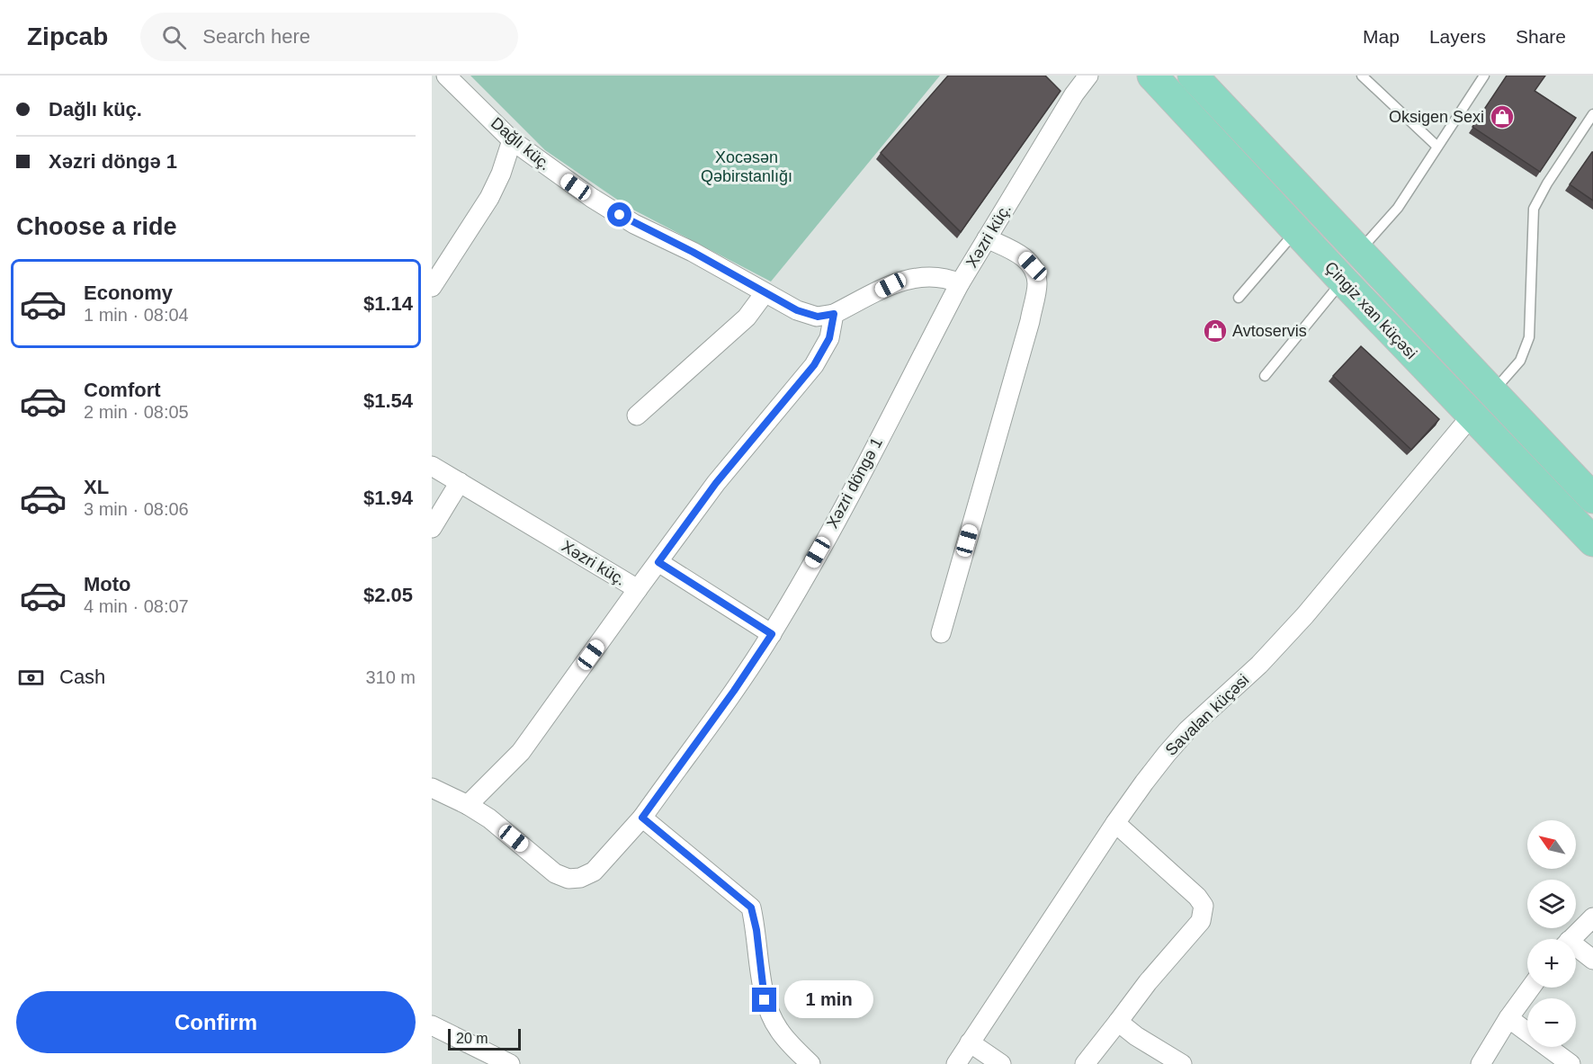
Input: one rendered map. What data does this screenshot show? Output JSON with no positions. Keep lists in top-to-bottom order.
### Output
{
  "streets": {
    "main road": ["Çingiz xan küçəsi"],
    "street": [
      "Dağlı küç.",
      "Xəzri küç.",
      "Xəzri döngə 1",
      "Savalan küçəsi"
    ]
  },
  "crossings": [
    ["Dağlı küç.", "Xəzri küç."],
    ["Xəzri küç.", "Xəzri döngə 1"],
    ["Çingiz xan küçəsi", "Savalan küçəsi"]
  ],
  "parks": ["Xocəsən Qəbirstanlığı"],
  "places": {
    "shop": ["Oksigen Sexi", "Avtoservis"]
  },
  "scale_bar": "20 m",
  "north": "top left",
  "page": {
    "header": "Zipcab",
    "search": "Search here",
    "nav": ["Map", "Layers", "Share"],
    "banner": ["Dağlı küç.", "Xəzri döngə 1"],
    "heading": "Choose a ride",
    "list": [
      {
        "name": "Economy",
        "note": "1 min · 08:04",
        "value": "$1.14"
      },
      {
        "name": "Comfort",
        "note": "2 min · 08:05",
        "value": "$1.54"
      },
      {
        "name": "XL",
        "note": "3 min · 08:06",
        "value": "$1.94"
      },
      {
        "name": "Moto",
        "note": "4 min · 08:07",
        "value": "$2.05"
      }
    ],
    "pay": ["Cash", "310 m"],
    "map_buttons": ["+", "−"],
    "buttons": "Confirm",
    "bubble": "1 min",
    "scale": "20 m"
  }
}
